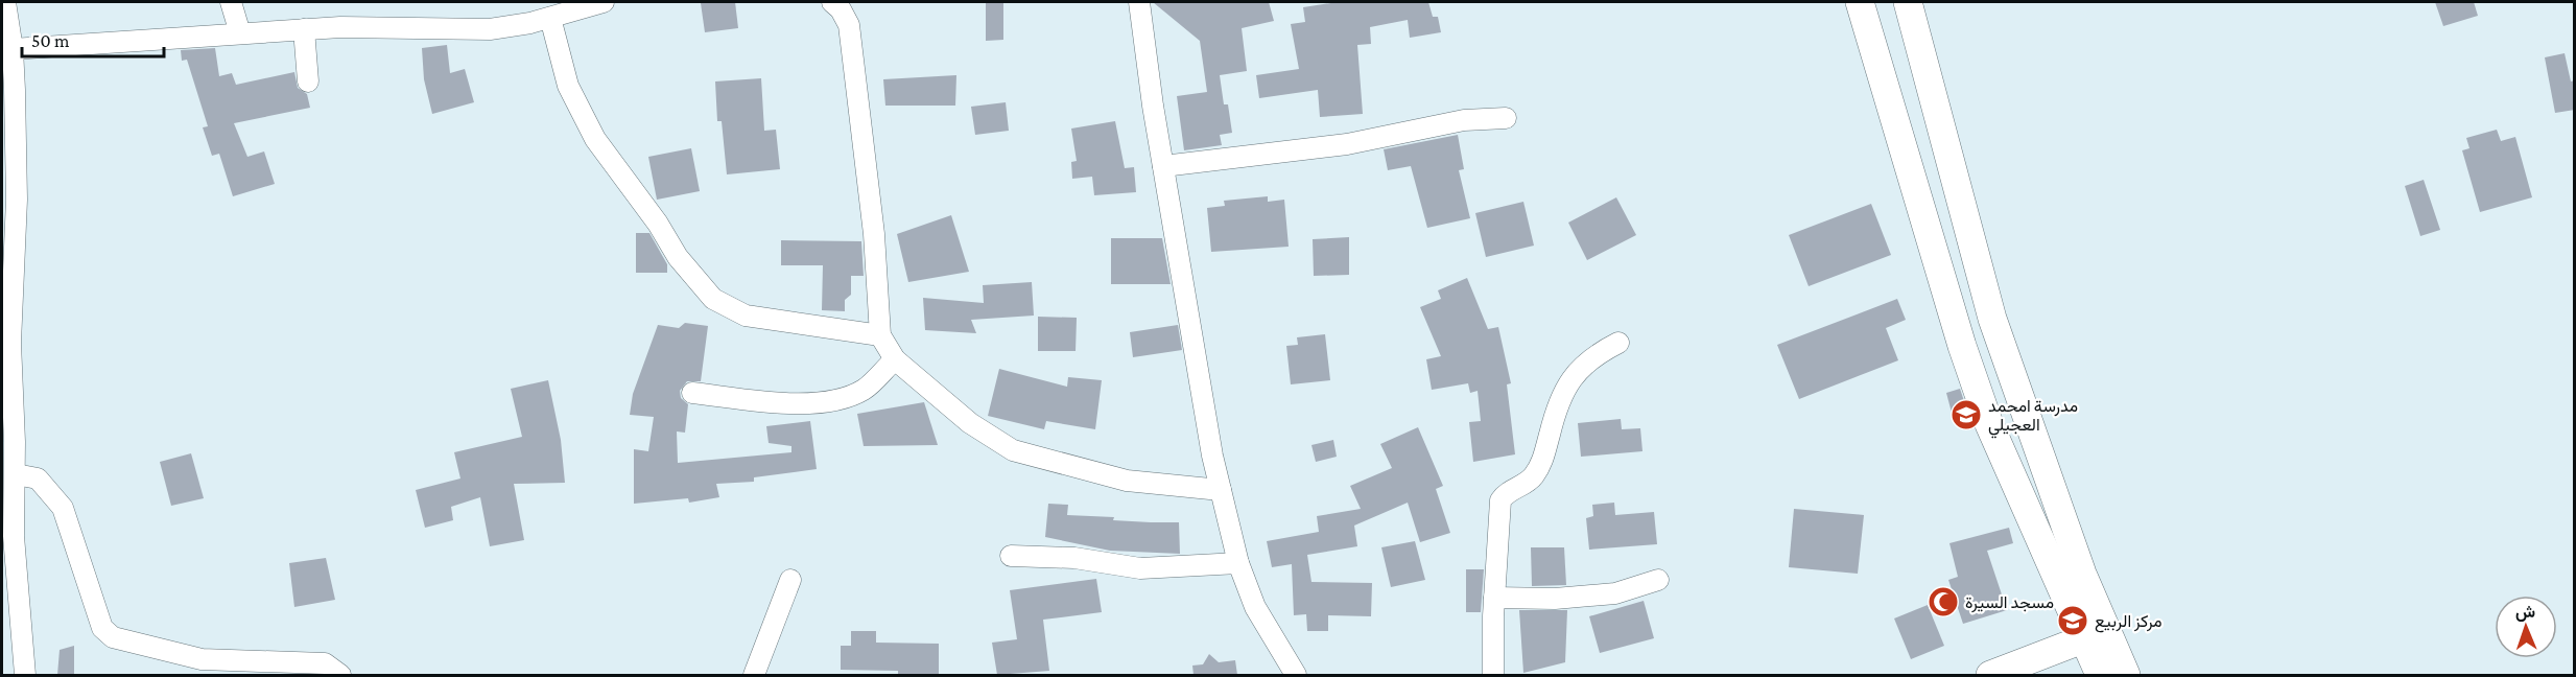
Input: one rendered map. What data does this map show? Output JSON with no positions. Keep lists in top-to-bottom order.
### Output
{
  "places": {
    "school or university": ["مدرسة امحمد العجيلي", "مركز الربيع"],
    "mosque": ["مسجد السيرة"]
  },
  "scale_bar": "50 m",
  "north": "top"
}
